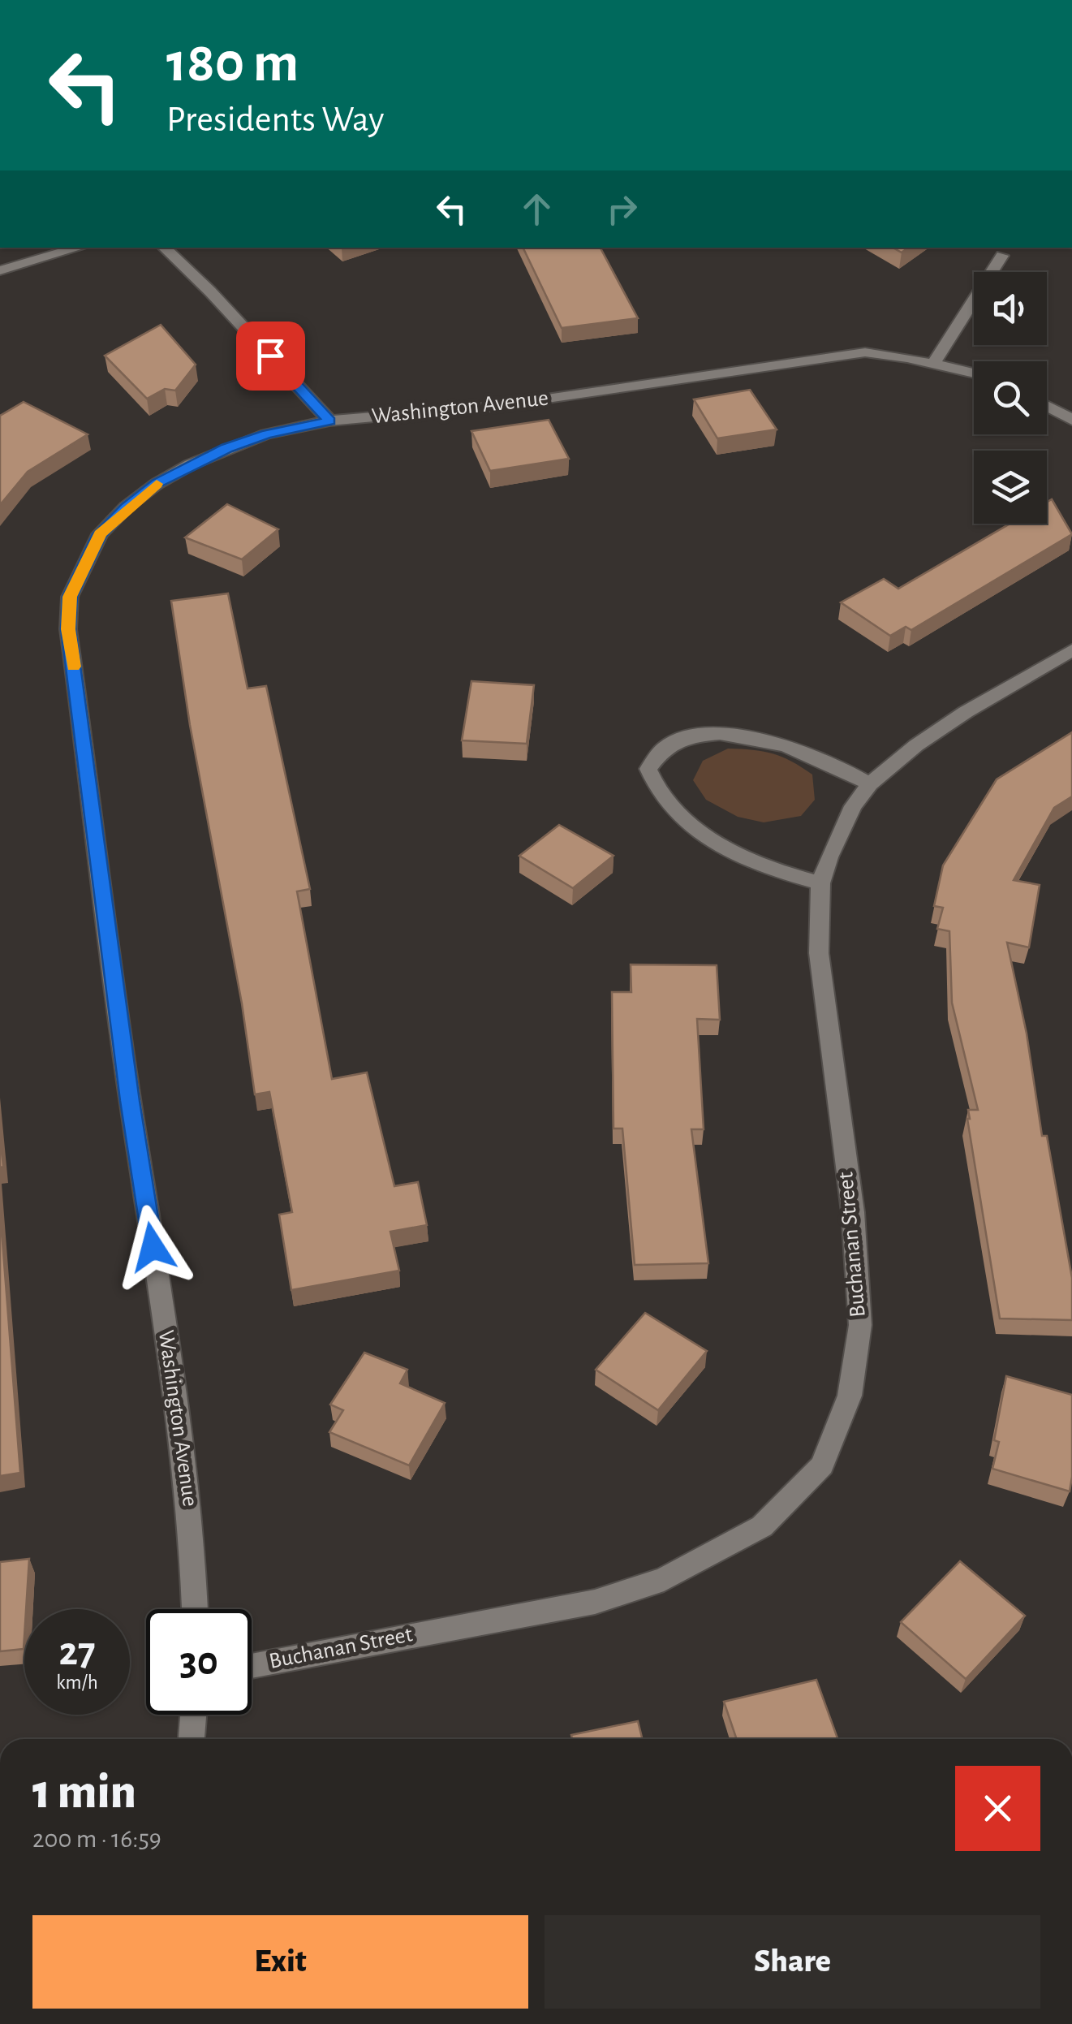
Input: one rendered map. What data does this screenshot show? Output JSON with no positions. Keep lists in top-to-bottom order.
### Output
{
  "streets": {
    "street": ["Washington Avenue", "Buchanan Street"]
  },
  "page": {
    "turn": ["180 m", "Presidents Way"],
    "speed": "27 km/h",
    "limit": "30",
    "heading": ["1 min", "200 m · 16:59"],
    "buttons": ["Exit", "Share"]
  }
}
